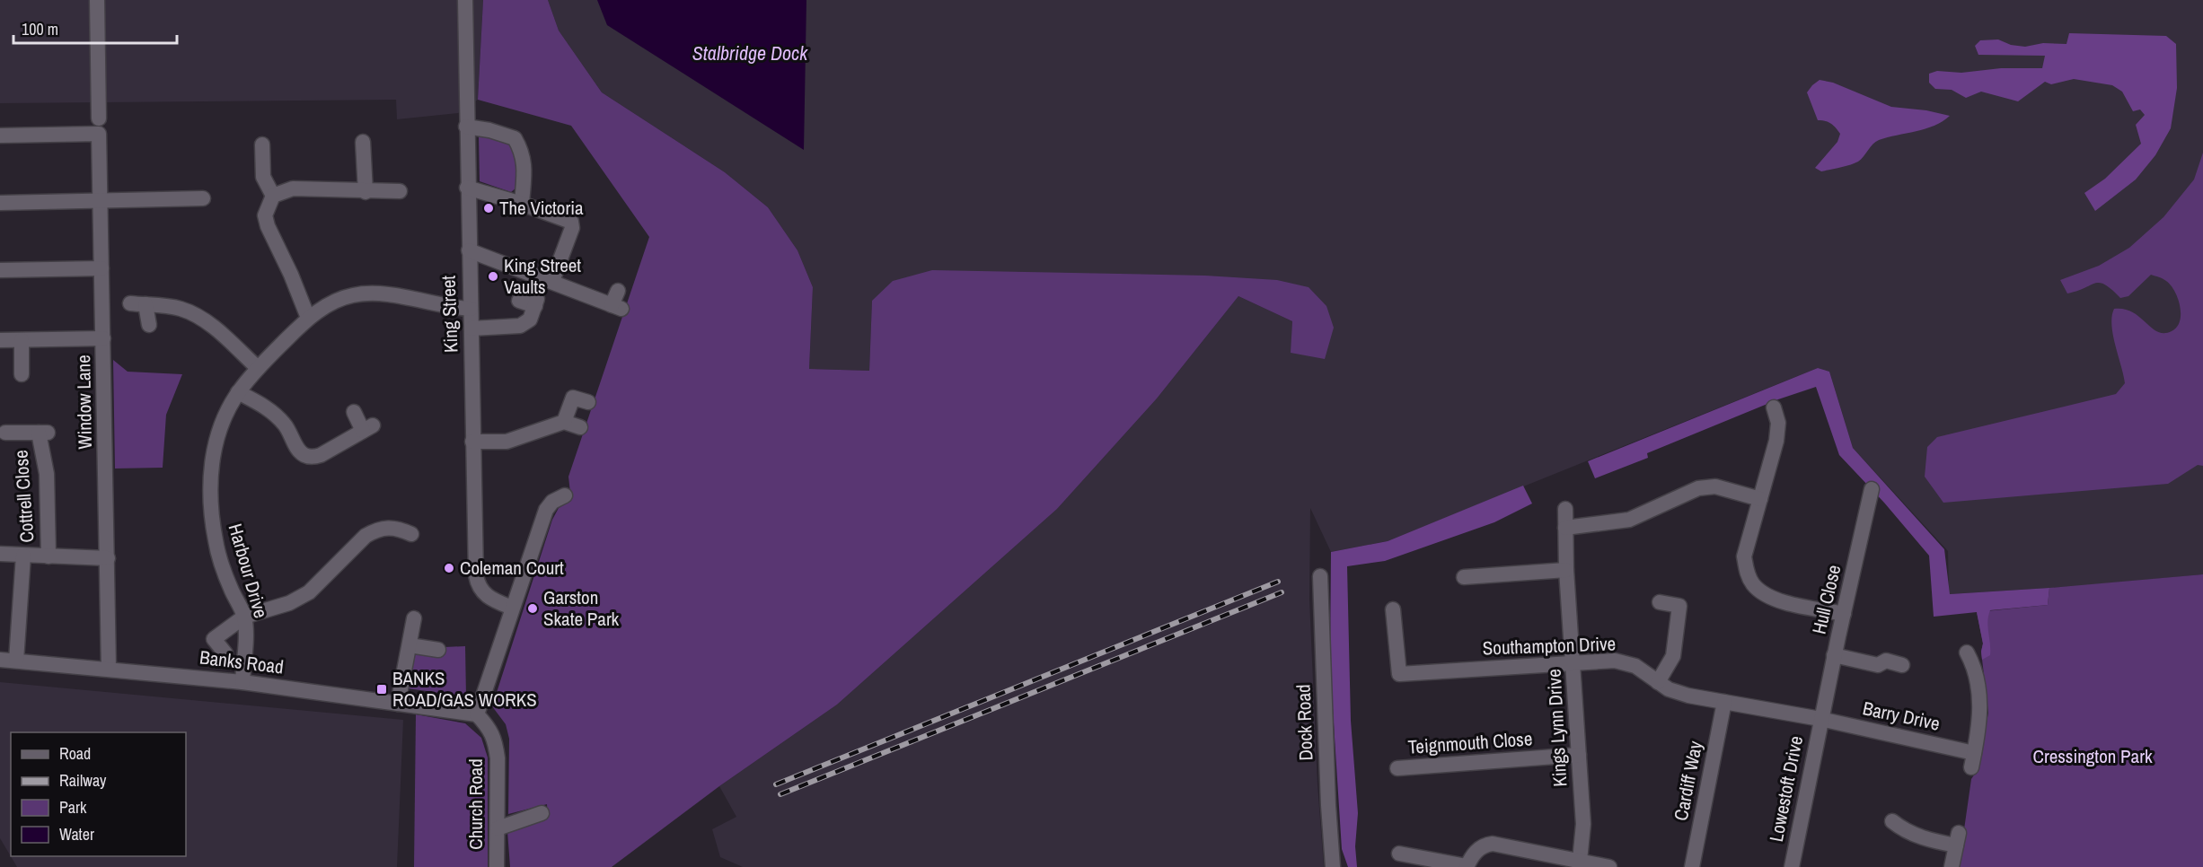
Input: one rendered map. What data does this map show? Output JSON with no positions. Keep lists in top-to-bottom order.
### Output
{
  "streets": {
    "street": [
      "King Street",
      "Window Lane",
      "Cottrell Close",
      "Harbour Drive",
      "Hull Close",
      "Southampton Drive",
      "Banks Road",
      "Barry Drive",
      "Dock Road",
      "Kings Lynn Drive",
      "Teignmouth Close",
      "Cardiff Way",
      "Lowestoft Drive",
      "Church Road"
    ]
  },
  "crossings": [
    ["King Street", "Harbour Drive"],
    ["Window Lane", "Banks Road"],
    ["Harbour Drive", "Banks Road"],
    ["Hull Close", "Southampton Drive"],
    ["Hull Close", "Barry Drive"],
    ["Hull Close", "Lowestoft Drive"],
    ["Southampton Drive", "Barry Drive"],
    ["Southampton Drive", "Kings Lynn Drive"],
    ["Southampton Drive", "Cardiff Way"],
    ["Southampton Drive", "Lowestoft Drive"],
    ["Banks Road", "Church Road"],
    ["Barry Drive", "Lowestoft Drive"],
    ["Kings Lynn Drive", "Teignmouth Close"]
  ],
  "water": ["Stalbridge Dock"],
  "parks": ["Cressington Park"],
  "places": {
    "other": [
      "The Victoria",
      "King Street Vaults",
      "Coleman Court",
      "Garston Skate Park"
    ],
    "transit": ["BANKS ROAD/GAS WORKS"]
  },
  "legend": [
    "Road",
    "Railway",
    "Park",
    "Water"
  ],
  "scale_bar": "100 m"
}
